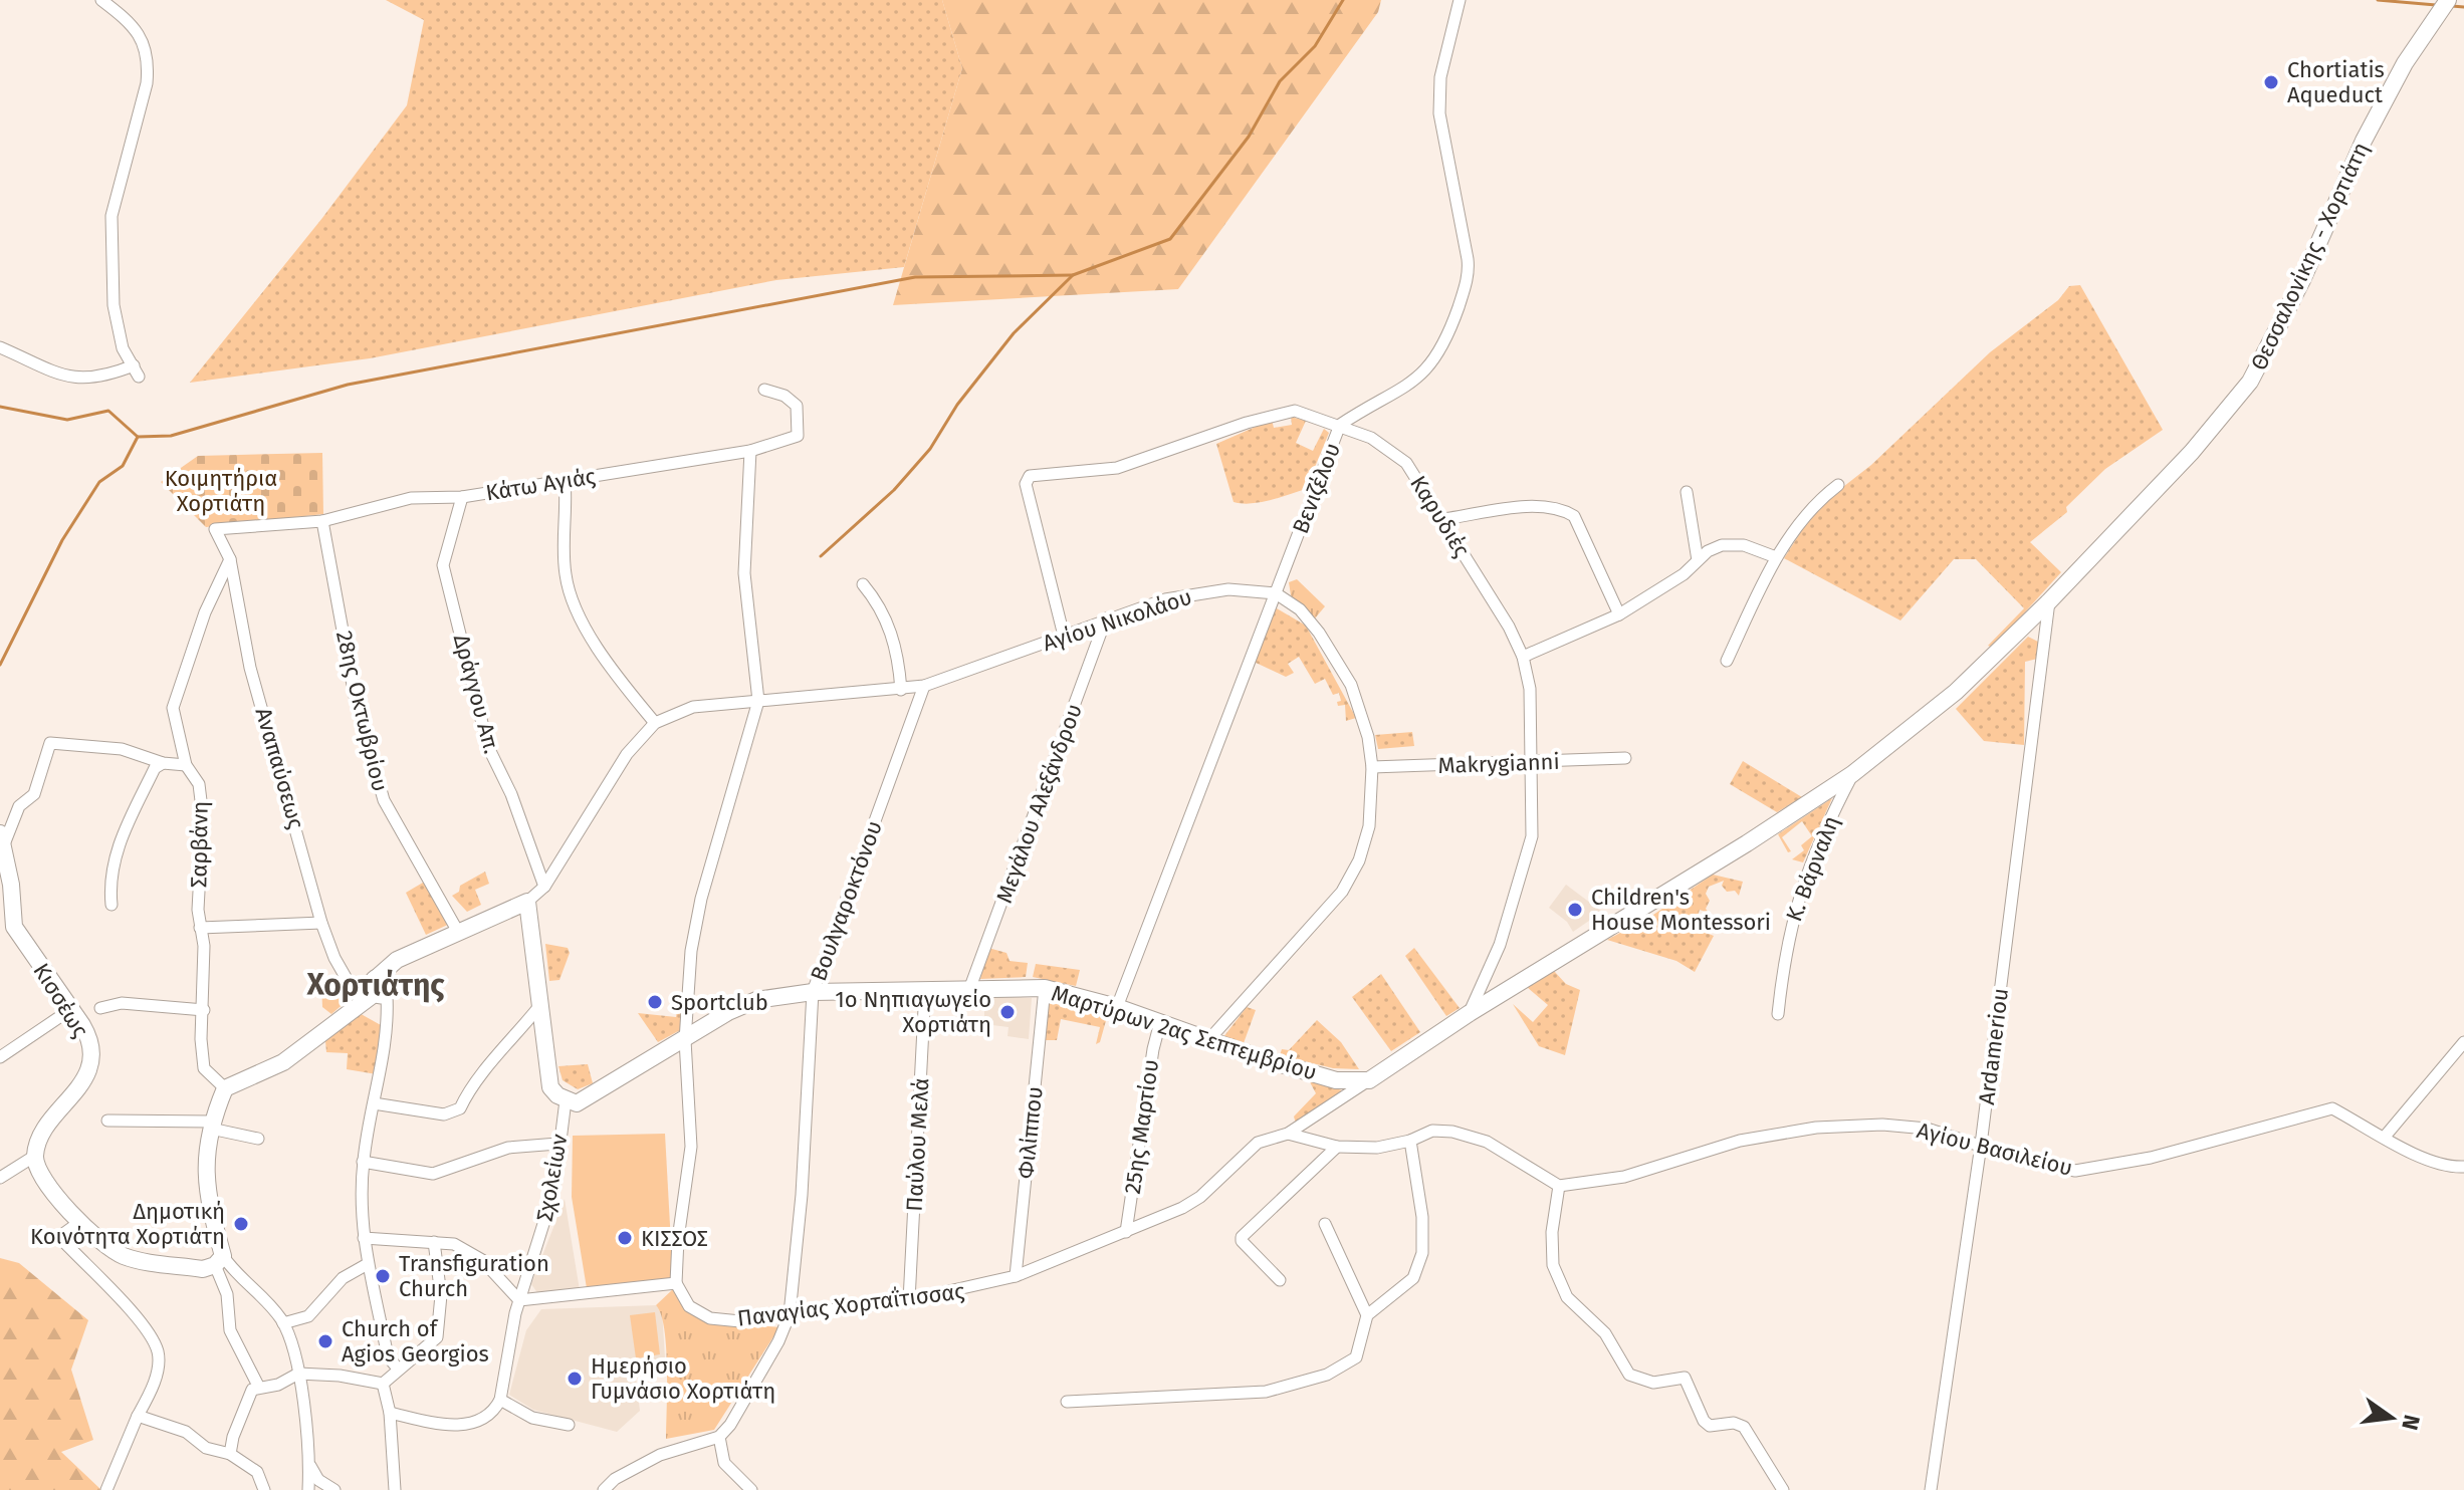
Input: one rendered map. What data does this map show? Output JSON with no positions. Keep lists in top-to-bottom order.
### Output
{
  "streets": {
    "street": [
      "Θεσσαλονίκης - Χορτιάτη",
      "Κάτω Αγιάς",
      "Βενιζέλου",
      "Καρυδιές",
      "Αγίου Νικολάου",
      "Δράγγου Απ.",
      "28ης Οκτωβρίου",
      "Makrygianni",
      "Αναπαύσεως",
      "Μεγάλου Αλεξάνδρου",
      "Σαρβάνη",
      "Κ. Βάρναλη",
      "Βουλγαροκτόνου",
      "Κισσέως",
      "Μαρτύρων 2ας Σεπτεμβρίου",
      "Ardameriou",
      "25ης Μαρτίου",
      "Φιλίππου",
      "Παύλου Μελά",
      "Αγίου Βασιλείου",
      "Σχολείων",
      "Παναγίας Χορταΐτισσας"
    ]
  },
  "crossings": [
    ["Θεσσαλονίκης - Χορτιάτη", "Ardameriou"],
    ["Κάτω Αγιάς", "Δράγγου Απ."],
    ["Κάτω Αγιάς", "28ης Οκτωβρίου"],
    ["Κάτω Αγιάς", "Αναπαύσεως"],
    ["Βενιζέλου", "Καρυδιές"],
    ["Βενιζέλου", "Αγίου Νικολάου"],
    ["Βενιζέλου", "Μαρτύρων 2ας Σεπτεμβρίου"],
    ["Καρυδιές", "Αγίου Νικολάου"],
    ["Καρυδιές", "Makrygianni"],
    ["Αγίου Νικολάου", "Δράγγου Απ."],
    ["Αγίου Νικολάου", "Μεγάλου Αλεξάνδρου"],
    ["Αγίου Νικολάου", "Βουλγαροκτόνου"],
    ["Αναπαύσεως", "Σαρβάνη"],
    ["Μεγάλου Αλεξάνδρου", "Μαρτύρων 2ας Σεπτεμβρίου"],
    ["Βουλγαροκτόνου", "Μαρτύρων 2ας Σεπτεμβρίου"],
    ["Βουλγαροκτόνου", "Παναγίας Χορταΐτισσας"],
    ["Μαρτύρων 2ας Σεπτεμβρίου", "25ης Μαρτίου"],
    ["Μαρτύρων 2ας Σεπτεμβρίου", "Φιλίππου"],
    ["Μαρτύρων 2ας Σεπτεμβρίου", "Παύλου Μελά"],
    ["Μαρτύρων 2ας Σεπτεμβρίου", "Σχολείων"],
    ["Μαρτύρων 2ας Σεπτεμβρίου", "Παναγίας Χορταΐτισσας"],
    ["Ardameriou", "Αγίου Βασιλείου"],
    ["25ης Μαρτίου", "Παναγίας Χορταΐτισσας"],
    ["Φιλίππου", "Παναγίας Χορταΐτισσας"],
    ["Παύλου Μελά", "Παναγίας Χορταΐτισσας"]
  ],
  "districts": ["Χορτιάτης"],
  "parks": ["Κοιμητήρια Χορτιάτη"],
  "places": [
    "Chortiatis Aqueduct",
    "Children's House Montessori",
    "Sportclub",
    "1ο Νηπιαγωγείο Χορτιάτη",
    "Δημοτική Κοινότητα Χορτιάτη",
    "ΚΙΣΣΟΣ",
    "Transfiguration Church",
    "Church of Agios Georgios",
    "Ημερήσιο Γυμνάσιο Χορτιάτη"
  ],
  "north": "right"
}
